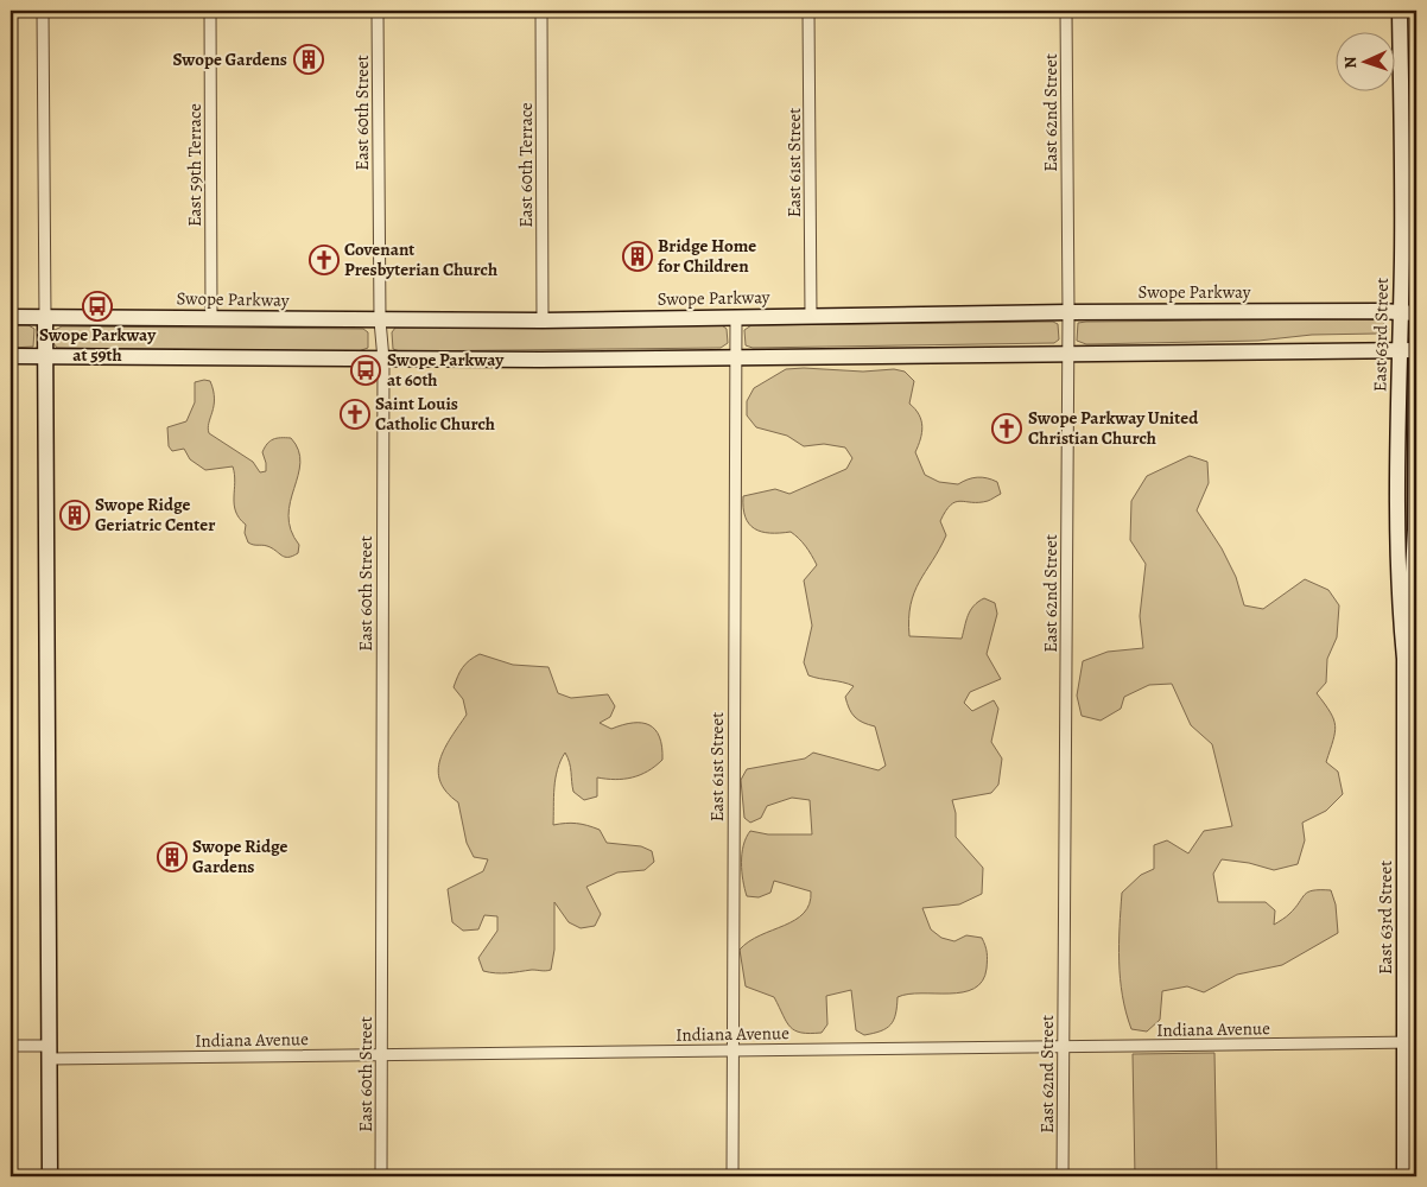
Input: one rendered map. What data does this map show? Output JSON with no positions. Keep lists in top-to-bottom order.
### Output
{
  "streets": {
    "main road": ["Swope Parkway", "East 63rd Street"],
    "street": [
      "East 60th Street",
      "East 62nd Street",
      "East 61st Street",
      "East 59th Terrace",
      "East 60th Terrace",
      "Indiana Avenue"
    ]
  },
  "crossings": [
    ["East 60th Street", "Swope Parkway"],
    ["East 60th Street", "Indiana Avenue"],
    ["East 62nd Street", "Swope Parkway"],
    ["East 62nd Street", "Indiana Avenue"],
    ["East 61st Street", "Swope Parkway"],
    ["East 61st Street", "Indiana Avenue"],
    ["East 59th Terrace", "Swope Parkway"],
    ["East 60th Terrace", "Swope Parkway"],
    ["Swope Parkway", "East 63rd Street"],
    ["East 63rd Street", "Indiana Avenue"]
  ],
  "places": {
    "building": [
      "Swope Gardens",
      "Bridge Home for Children",
      "Swope Ridge Geriatric Center",
      "Swope Ridge Gardens"
    ],
    "church": ["Covenant Presbyterian Church", "Saint Louis Catholic Church", "Swope Parkway United Christian Church"],
    "bus stop": ["Swope Parkway at 59th", "Swope Parkway at 60th"]
  },
  "north": "left"
}
